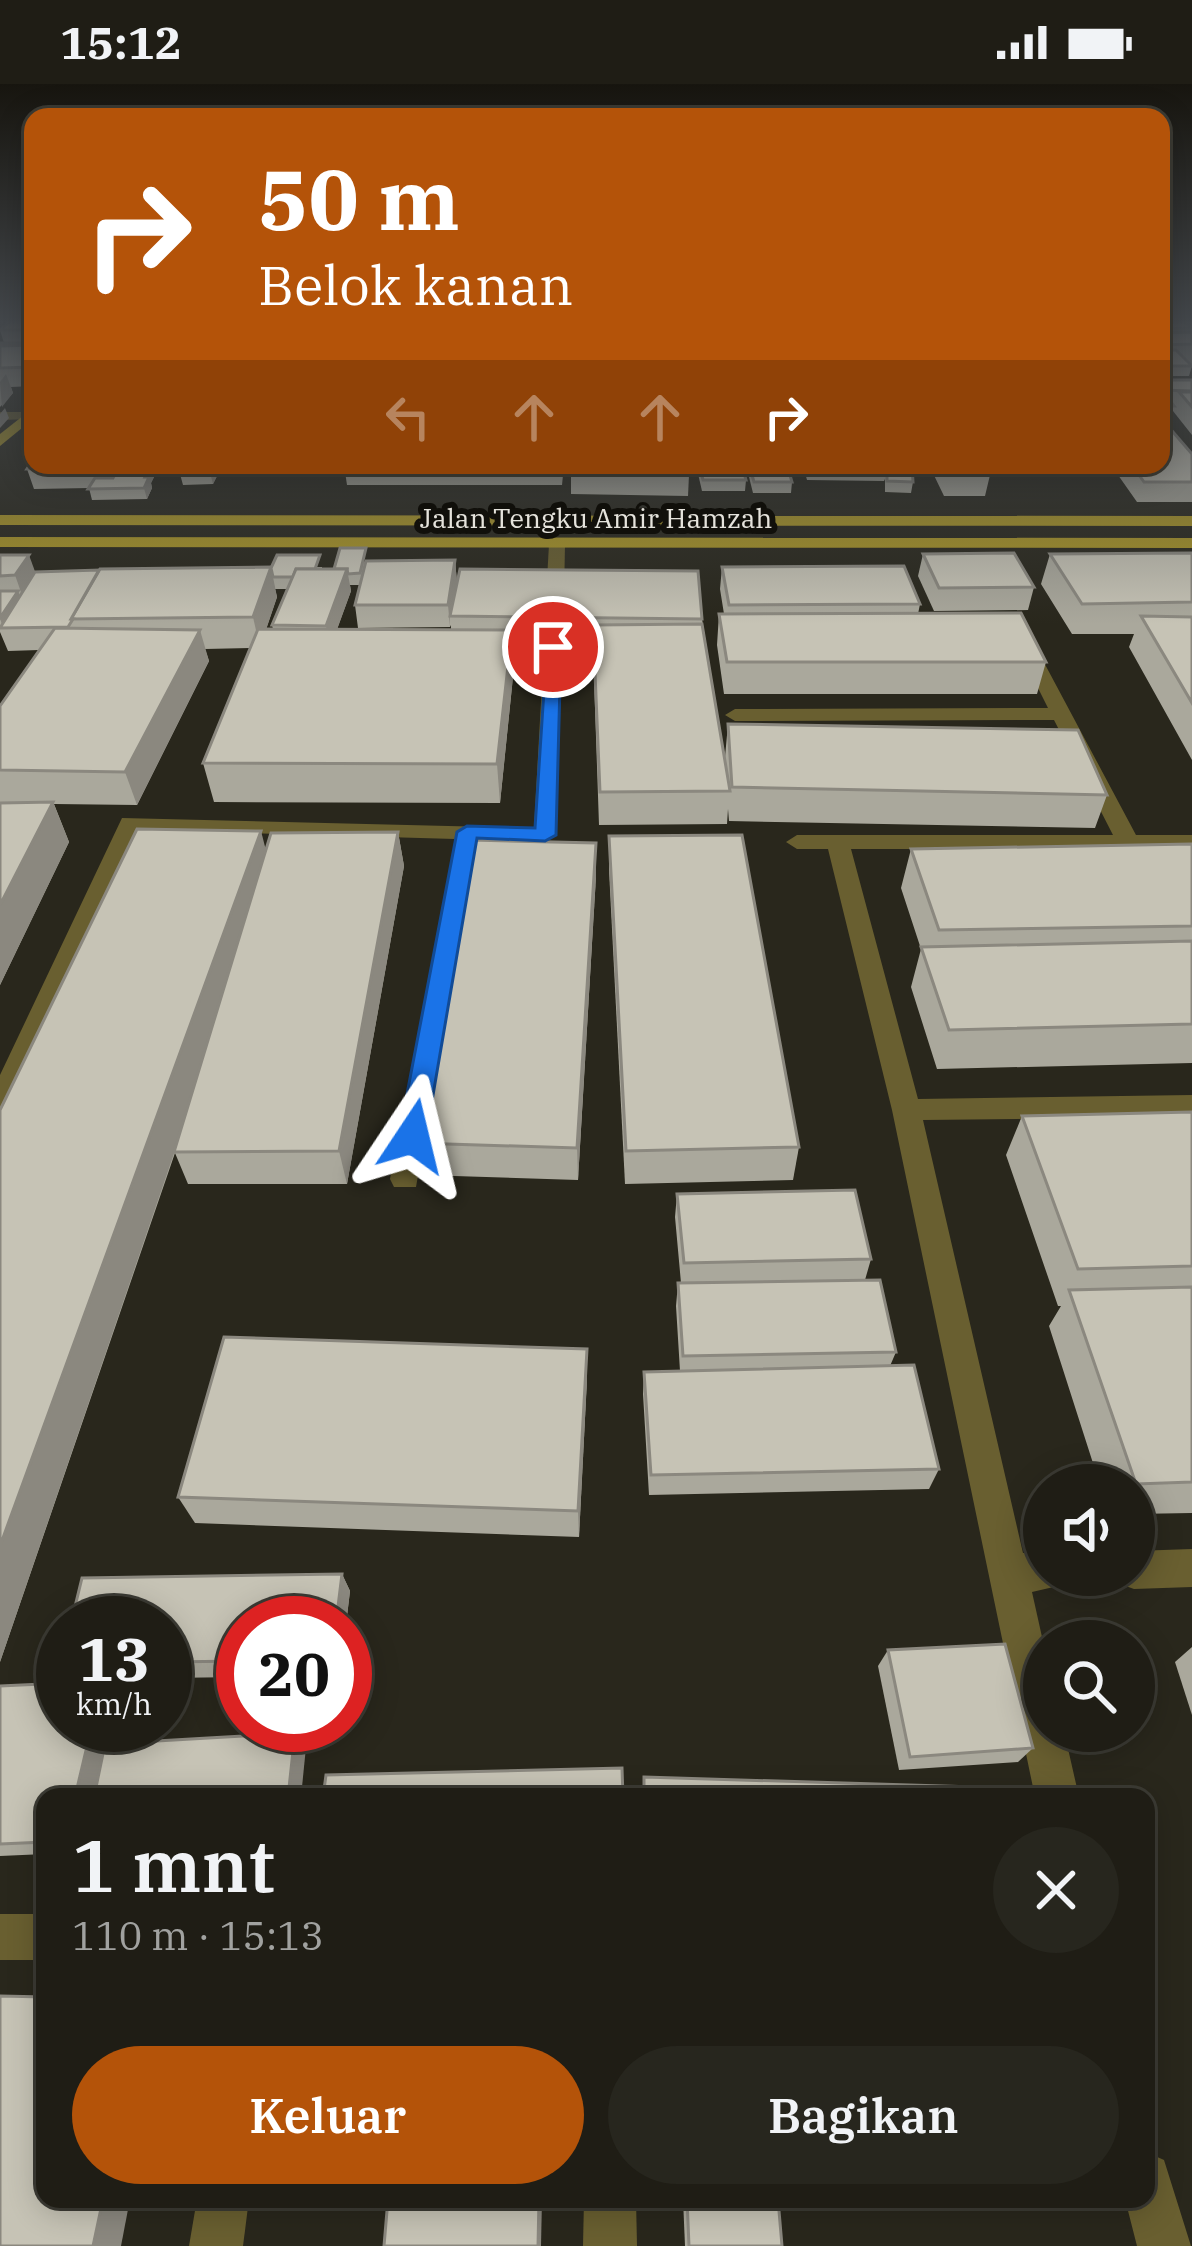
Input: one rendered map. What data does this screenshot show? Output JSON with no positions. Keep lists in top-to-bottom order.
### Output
{
  "streets": {
    "main road": ["Jalan Tengku Amir Hamzah"]
  },
  "page": {
    "status": "15:12",
    "turn": ["50 m", "Belok kanan"],
    "speed": "13 km/h",
    "limit": "20",
    "heading": ["1 mnt", "110 m · 15:13"],
    "buttons": ["Keluar", "Bagikan"]
  }
}
